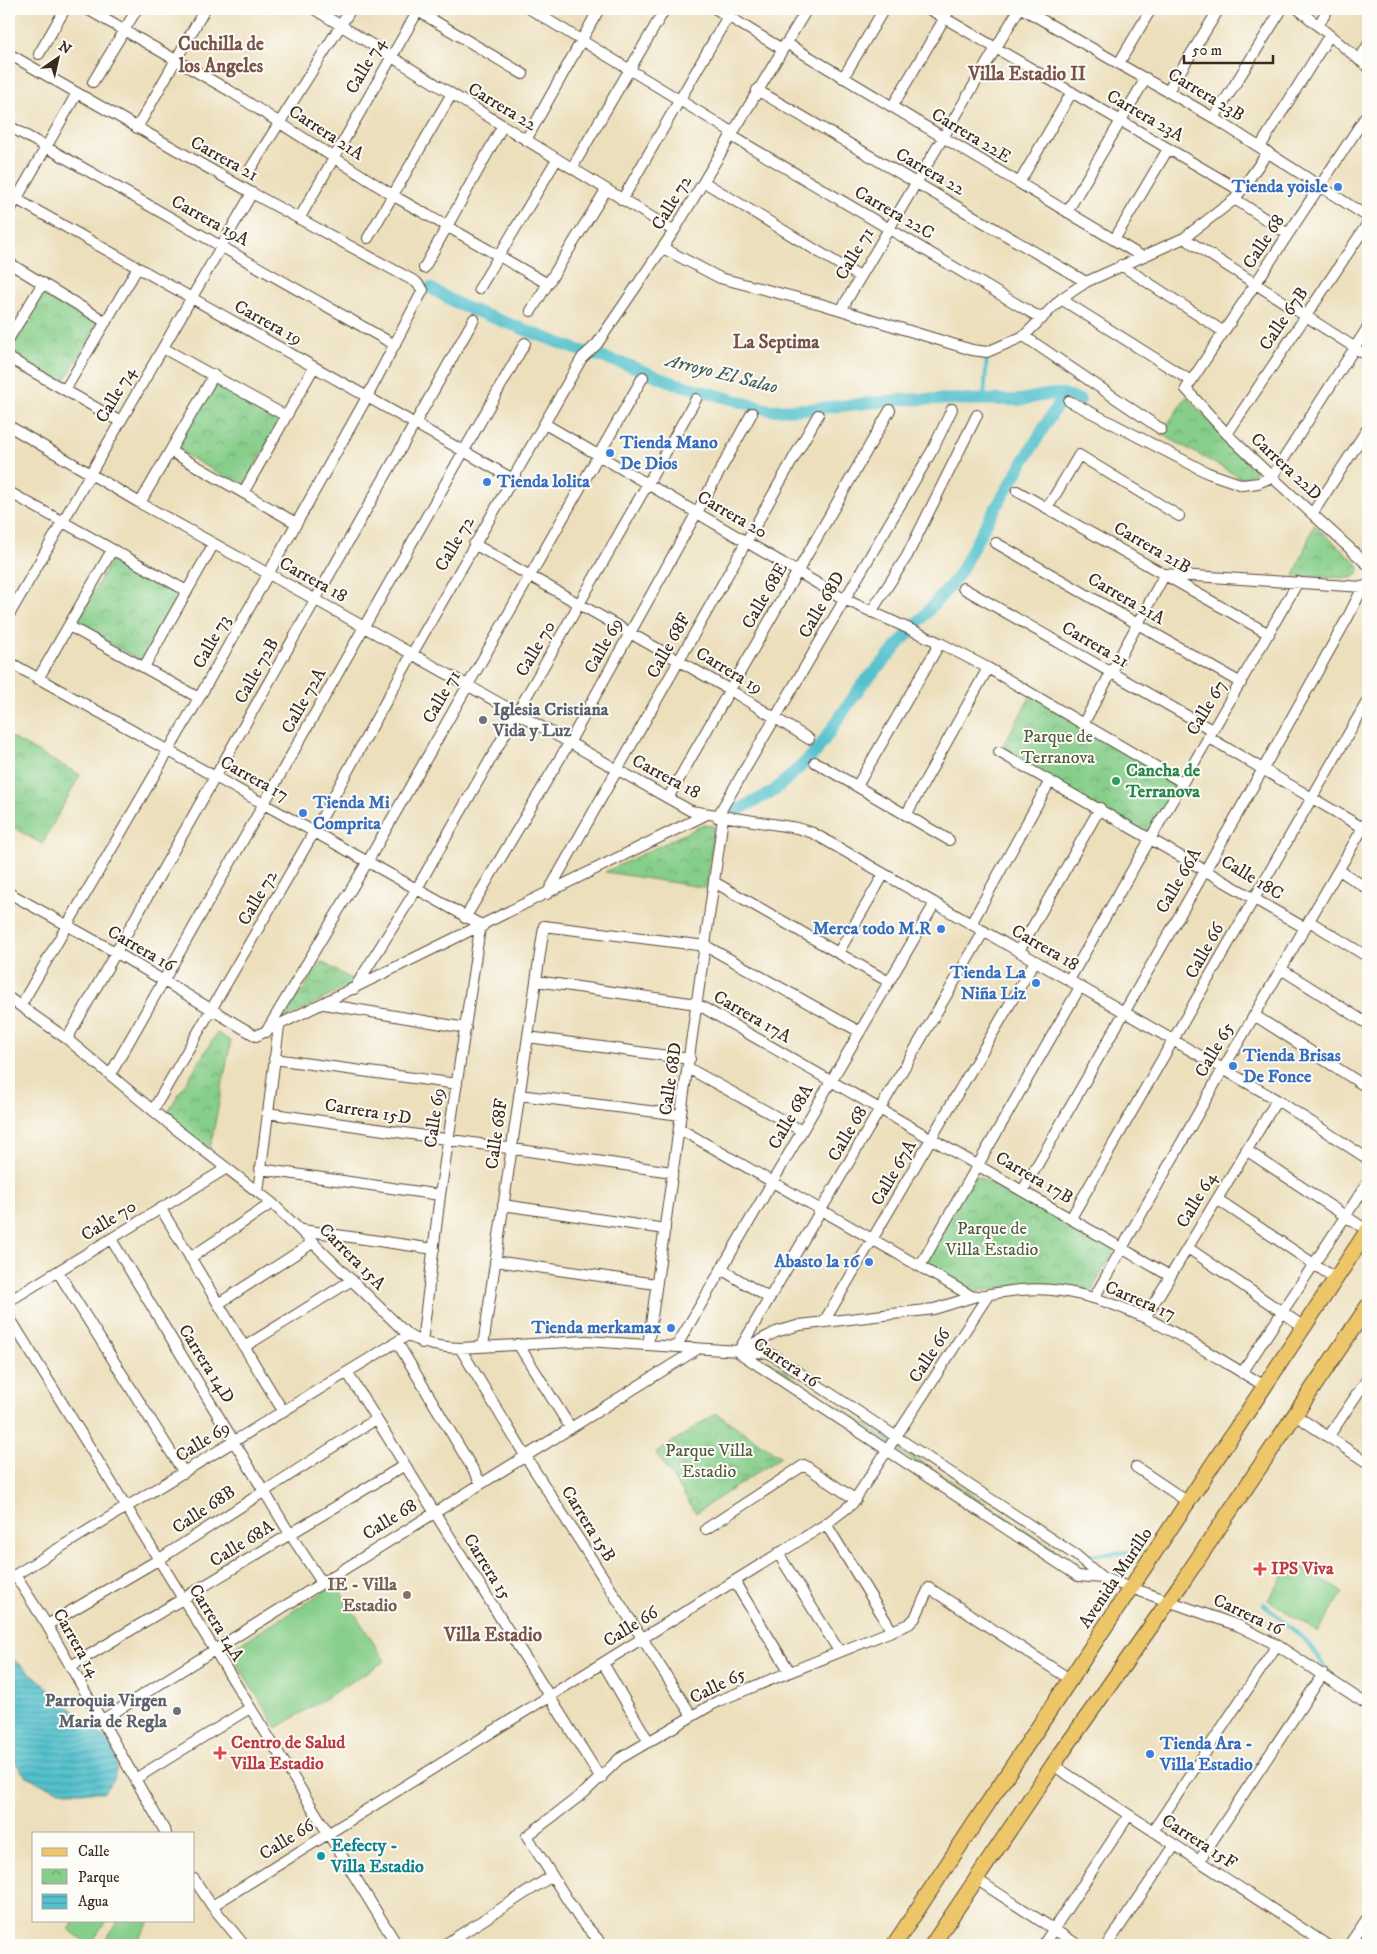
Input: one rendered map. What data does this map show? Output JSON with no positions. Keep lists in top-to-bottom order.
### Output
{
  "streets": {
    "main road": ["Avenida Murillo"],
    "street": [
      "Calle 74",
      "Carrera 23B",
      "Carrera 22",
      "Carrera 23A",
      "Carrera 21A",
      "Carrera 22E",
      "Carrera 21",
      "Calle 72",
      "Carrera 22C",
      "Carrera 19A",
      "Calle 68",
      "Calle 71",
      "Calle 67B",
      "Carrera 19",
      "Carrera 22D",
      "Carrera 20",
      "Carrera 21B",
      "Carrera 18",
      "Calle 68E",
      "Calle 68D",
      "Calle 73",
      "Calle 69",
      "Calle 68F",
      "Calle 70",
      "Calle 72B",
      "Calle 72A",
      "Calle 67",
      "Carrera 17",
      "Calle 18C",
      "Calle 66A",
      "Carrera 16",
      "Calle 66",
      "Carrera 17A",
      "Calle 65",
      "Carrera 15D",
      "Calle 68A",
      "Calle 67A",
      "Carrera 17B",
      "Calle 64",
      "Carrera 15A",
      "Carrera 14D",
      "Calle 68B",
      "Carrera 15B",
      "Carrera 15",
      "Carrera 14A",
      "Carrera 14",
      "Carrera 15F"
    ]
  },
  "crossings": [
    ["Calle 74", "Carrera 22"],
    ["Calle 74", "Carrera 21A"],
    ["Calle 74", "Carrera 21"],
    ["Calle 74", "Carrera 19A"],
    ["Calle 74", "Carrera 19"],
    ["Calle 74", "Carrera 18"],
    ["Carrera 23B", "Calle 68"],
    ["Carrera 22", "Calle 72"],
    ["Carrera 22", "Calle 71"],
    ["Carrera 23A", "Calle 68"],
    ["Carrera 23A", "Calle 71"],
    ["Carrera 21A", "Calle 67"],
    ["Carrera 22E", "Calle 72"],
    ["Carrera 22E", "Calle 71"],
    ["Carrera 21", "Calle 73"],
    ["Carrera 21", "Calle 67"],
    ["Carrera 21", "Calle 66A"],
    ["Carrera 21", "Calle 66"],
    ["Carrera 21", "Calle 65"],
    ["Calle 72", "Carrera 22C"],
    ["Calle 72", "Carrera 19"],
    ["Calle 72", "Carrera 20"],
    ["Calle 72", "Carrera 18"],
    ["Calle 72", "Carrera 17"],
    ["Calle 72", "Carrera 16"],
    ["Calle 72", "Carrera 15A"],
    ["Carrera 22C", "Calle 71"],
    ["Carrera 19A", "Calle 73"],
    ["Calle 68", "Carrera 22D"],
    ["Calle 68", "Carrera 18"],
    ["Calle 68", "Carrera 16"],
    ["Calle 68", "Carrera 17A"],
    ["Calle 68", "Carrera 17B"],
    ["Calle 68", "Carrera 15A"],
    ["Calle 68", "Carrera 14D"],
    ["Calle 68", "Carrera 15B"],
    ["Calle 68", "Carrera 15"],
    ["Calle 68", "Carrera 14A"],
    ["Calle 68", "Carrera 14"],
    ["Calle 71", "Carrera 19"],
    ["Calle 71", "Carrera 20"],
    ["Calle 71", "Carrera 18"],
    ["Calle 71", "Carrera 17"],
    ["Calle 71", "Carrera 16"],
    ["Calle 67B", "Carrera 22D"],
    ["Carrera 19", "Calle 68E"],
    ["Carrera 19", "Calle 68D"],
    ["Carrera 19", "Calle 73"],
    ["Carrera 19", "Calle 69"],
    ["Carrera 19", "Calle 68F"],
    ["Carrera 19", "Calle 70"],
    ["Carrera 19", "Calle 72B"],
    ["Carrera 19", "Calle 72A"],
    ["Carrera 20", "Calle 68E"],
    ["Carrera 20", "Calle 68D"],
    ["Carrera 20", "Calle 69"],
    ["Carrera 20", "Calle 68F"],
    ["Carrera 20", "Calle 70"],
    ["Carrera 21B", "Calle 67"],
    ["Carrera 18", "Calle 68E"],
    ["Carrera 18", "Calle 68D"],
    ["Carrera 18", "Calle 73"],
    ["Carrera 18", "Calle 69"],
    ["Carrera 18", "Calle 68F"],
    ["Carrera 18", "Calle 70"],
    ["Carrera 18", "Calle 72B"],
    ["Carrera 18", "Calle 72A"],
    ["Carrera 18", "Calle 67"],
    ["Carrera 18", "Calle 66A"],
    ["Carrera 18", "Calle 66"],
    ["Carrera 18", "Calle 65"],
    ["Carrera 18", "Calle 68A"],
    ["Carrera 18", "Calle 67A"],
    ["Carrera 18", "Calle 64"],
    ["Calle 68D", "Calle 68F"],
    ["Calle 68D", "Carrera 17A"],
    ["Calle 68D", "Carrera 15D"],
    ["Calle 68D", "Carrera 15A"],
    ["Calle 73", "Carrera 17"],
    ["Calle 73", "Carrera 16"],
    ["Calle 73", "Carrera 15A"],
    ["Calle 69", "Carrera 17"],
    ["Calle 69", "Carrera 15D"],
    ["Calle 69", "Carrera 15A"],
    ["Calle 69", "Carrera 14D"],
    ["Calle 69", "Carrera 15"],
    ["Calle 69", "Carrera 14A"],
    ["Calle 69", "Carrera 14"],
    ["Calle 68F", "Carrera 17A"],
    ["Calle 68F", "Carrera 15D"],
    ["Calle 68F", "Carrera 15A"],
    ["Calle 70", "Carrera 17"],
    ["Calle 70", "Carrera 15A"],
    ["Calle 70", "Carrera 14D"],
    ["Calle 72B", "Carrera 17"],
    ["Calle 72B", "Carrera 16"],
    ["Calle 72B", "Carrera 15A"],
    ["Calle 72A", "Carrera 17"],
    ["Calle 72A", "Carrera 16"],
    ["Calle 72A", "Carrera 15A"],
    ["Calle 67", "Calle 18C"],
    ["Carrera 17", "Calle 66"],
    ["Carrera 17", "Calle 65"],
    ["Carrera 17", "Calle 67A"],
    ["Carrera 17", "Calle 64"],
    ["Carrera 17", "Avenida Murillo"],
    ["Calle 18C", "Calle 66A"],
    ["Calle 18C", "Calle 66"],
    ["Calle 18C", "Calle 65"],
    ["Calle 66A", "Carrera 17B"],
    ["Carrera 16", "Calle 66"],
    ["Carrera 16", "Carrera 15A"],
    ["Carrera 16", "Avenida Murillo"],
    ["Calle 66", "Carrera 17B"],
    ["Calle 66", "Carrera 15B"],
    ["Calle 66", "Carrera 15"],
    ["Calle 66", "Carrera 14A"],
    ["Carrera 17A", "Calle 68A"],
    ["Carrera 17A", "Carrera 17B"],
    ["Calle 65", "Carrera 17B"],
    ["Calle 65", "Carrera 15B"],
    ["Calle 65", "Carrera 15"],
    ["Calle 65", "Avenida Murillo"],
    ["Calle 68A", "Carrera 15A"],
    ["Calle 68A", "Carrera 14D"],
    ["Calle 68A", "Carrera 15"],
    ["Calle 68A", "Carrera 14A"],
    ["Calle 68A", "Carrera 14"],
    ["Calle 67A", "Carrera 17B"],
    ["Carrera 17B", "Calle 64"],
    ["Carrera 15A", "Carrera 15B"],
    ["Carrera 14D", "Calle 68B"],
    ["Calle 68B", "Carrera 15"],
    ["Calle 68B", "Carrera 14A"],
    ["Calle 68B", "Carrera 14"]
  ],
  "districts": [
    "Cuchilla de los Angeles",
    "Villa Estadio II",
    "La Septima",
    "Villa Estadio"
  ],
  "water": ["Arroyo El Salao"],
  "parks": ["Parque de Terranova", "Parque de Villa Estadio", "Parque Villa Estadio"],
  "places": {
    "other": [
      "Tienda yoisle",
      "Tienda Mano De Dios",
      "Tienda lolita",
      "Iglesia Cristiana Vida y Luz",
      "Cancha de Terranova",
      "Tienda Mi Comprita",
      "Merca todo M.R",
      "Tienda La Niña Liz",
      "Tienda Brisas De Fonce",
      "Abasto la 16",
      "Tienda merkamax",
      "IE - Villa Estadio",
      "Parroquia Virgen Maria de Regla",
      "Tienda Ara - Villa Estadio",
      "Eefecty - Villa Estadio"
    ],
    "health": ["IPS Viva", "Centro de Salud Villa Estadio"]
  },
  "legend": ["Calle", "Parque", "Agua"],
  "scale_bar": "50 m",
  "north": "top right"
}
